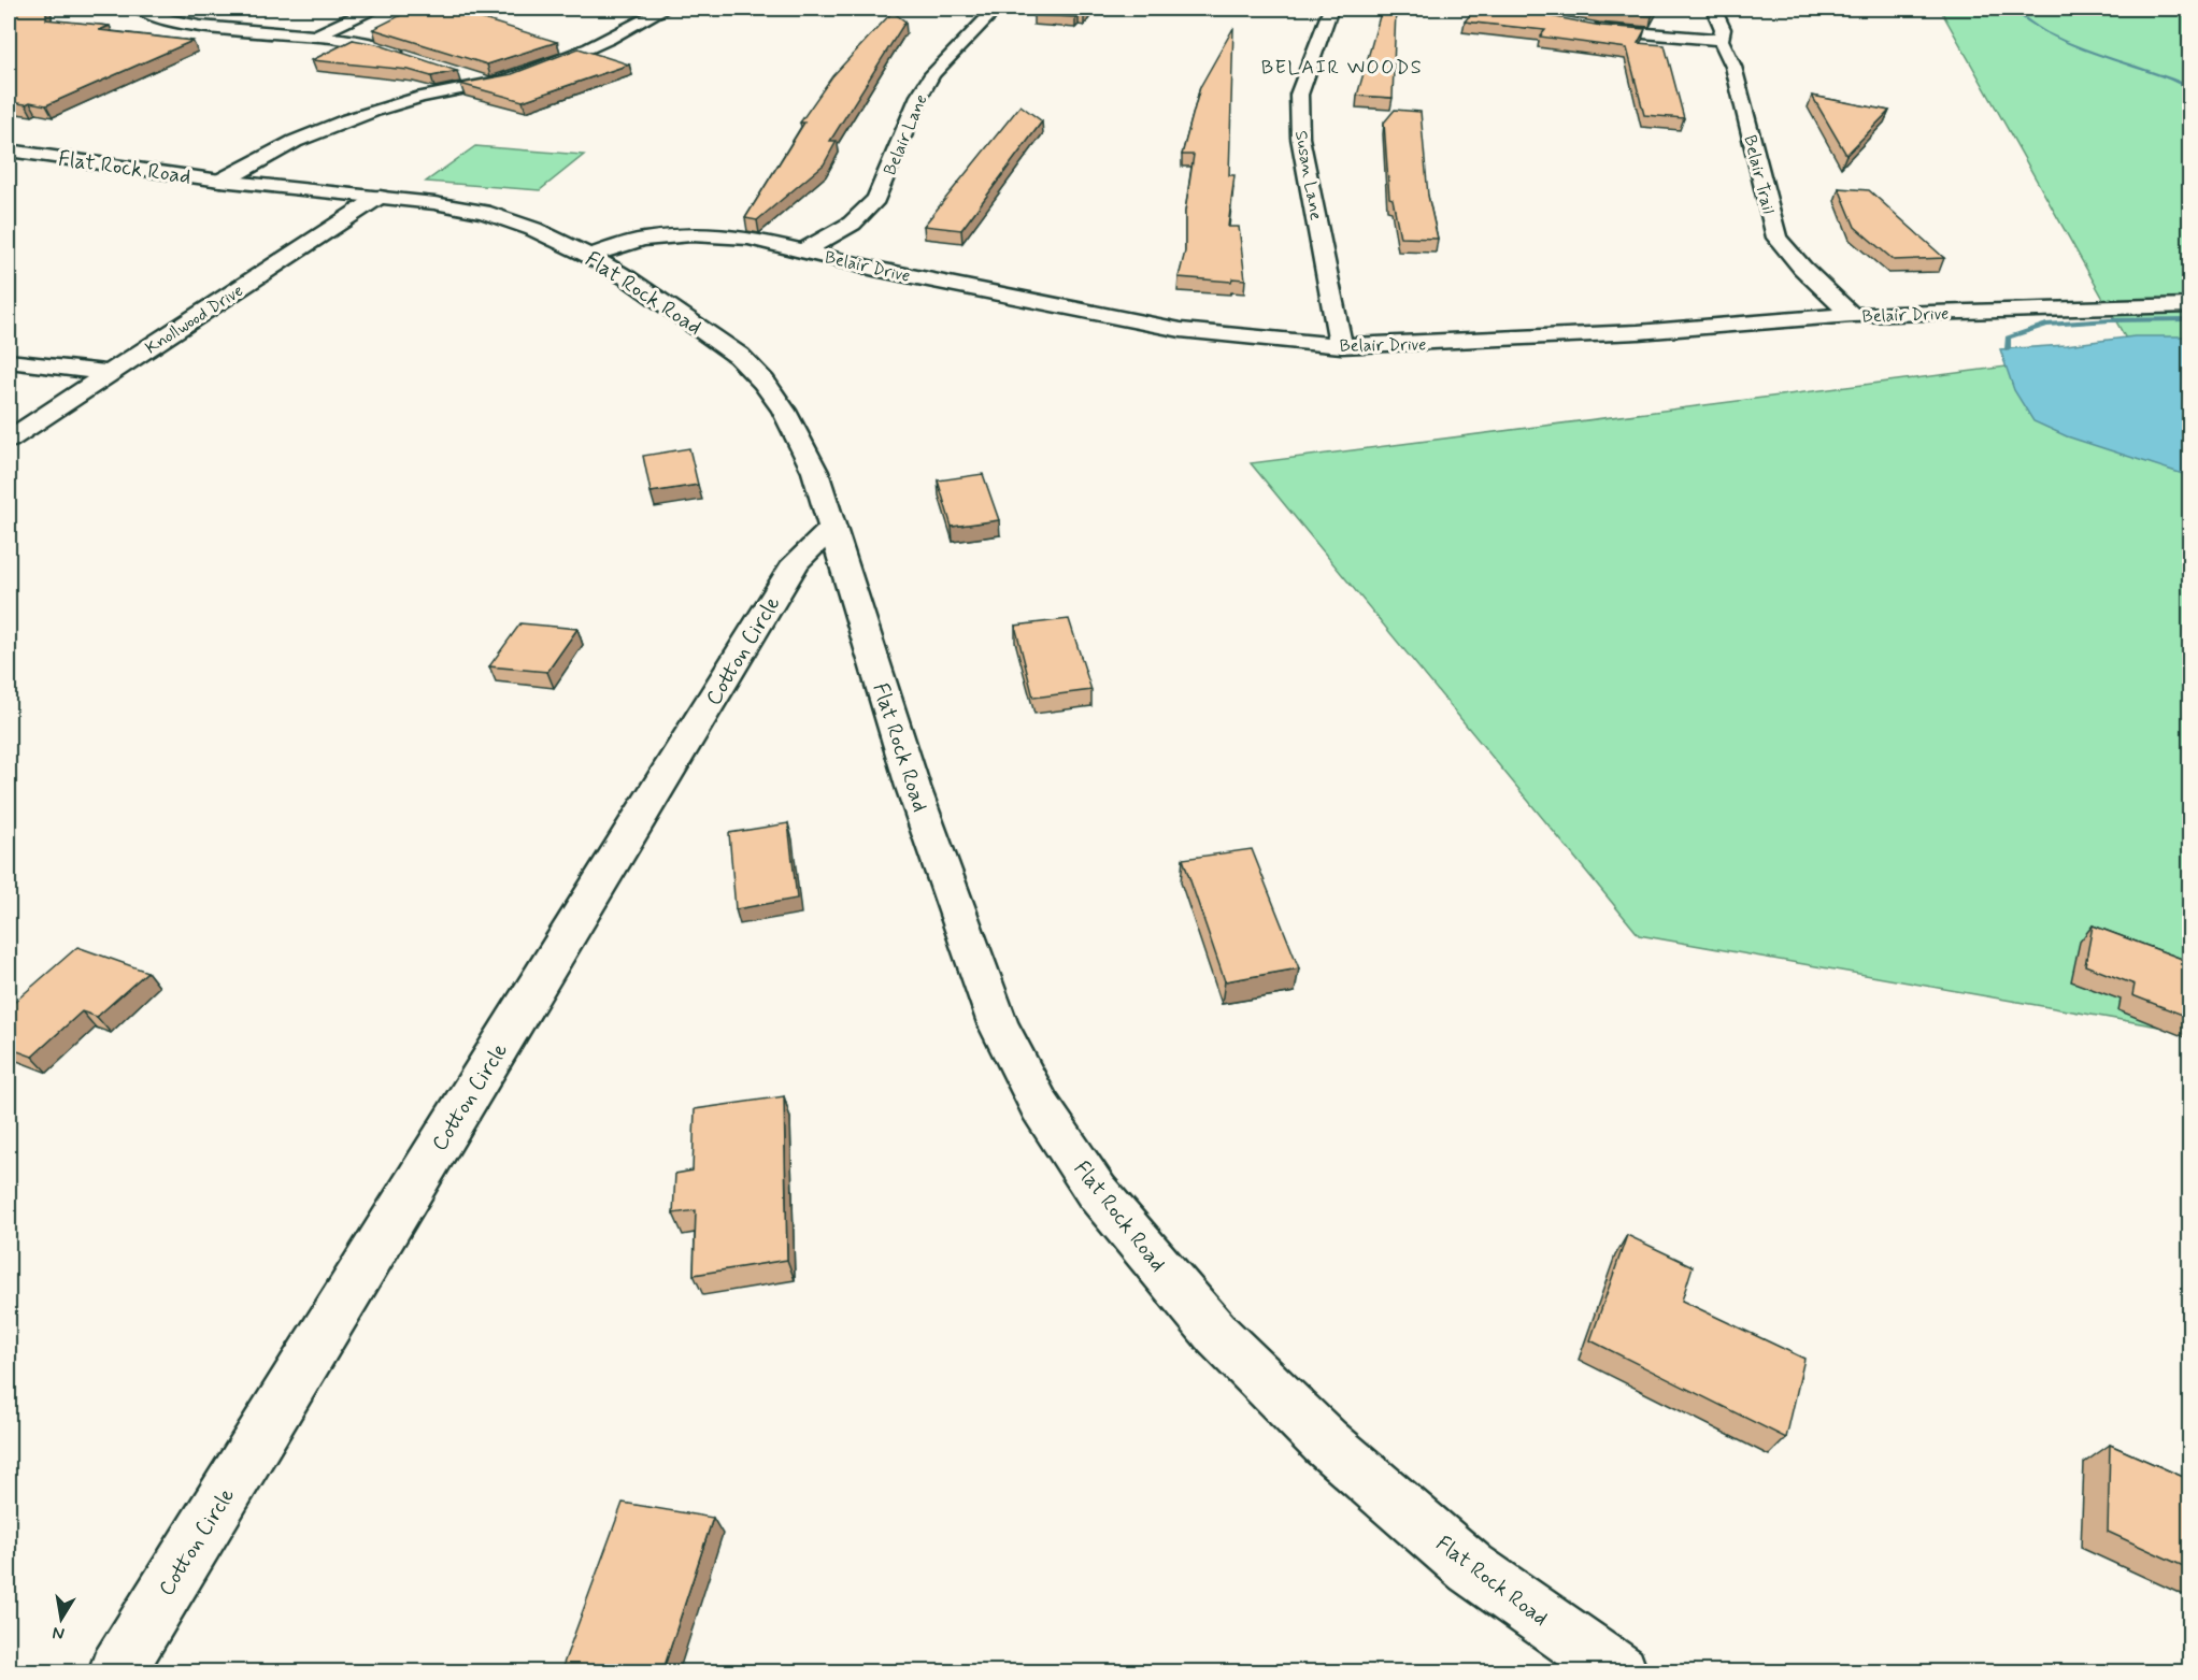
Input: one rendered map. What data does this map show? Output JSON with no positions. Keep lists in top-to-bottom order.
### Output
{
  "streets": {
    "street": [
      "Belair Lane",
      "Flat Rock Road",
      "Belair Trail",
      "Susan Lane",
      "Belair Drive",
      "Knollwood Drive",
      "Cotton Circle"
    ]
  },
  "crossings": [
    ["Belair Lane", "Belair Drive"],
    ["Flat Rock Road", "Belair Drive"],
    ["Flat Rock Road", "Knollwood Drive"],
    ["Flat Rock Road", "Cotton Circle"],
    ["Belair Trail", "Belair Drive"],
    ["Susan Lane", "Belair Drive"]
  ],
  "districts": ["BELAIR WOODS"],
  "north": "bottom"
}
